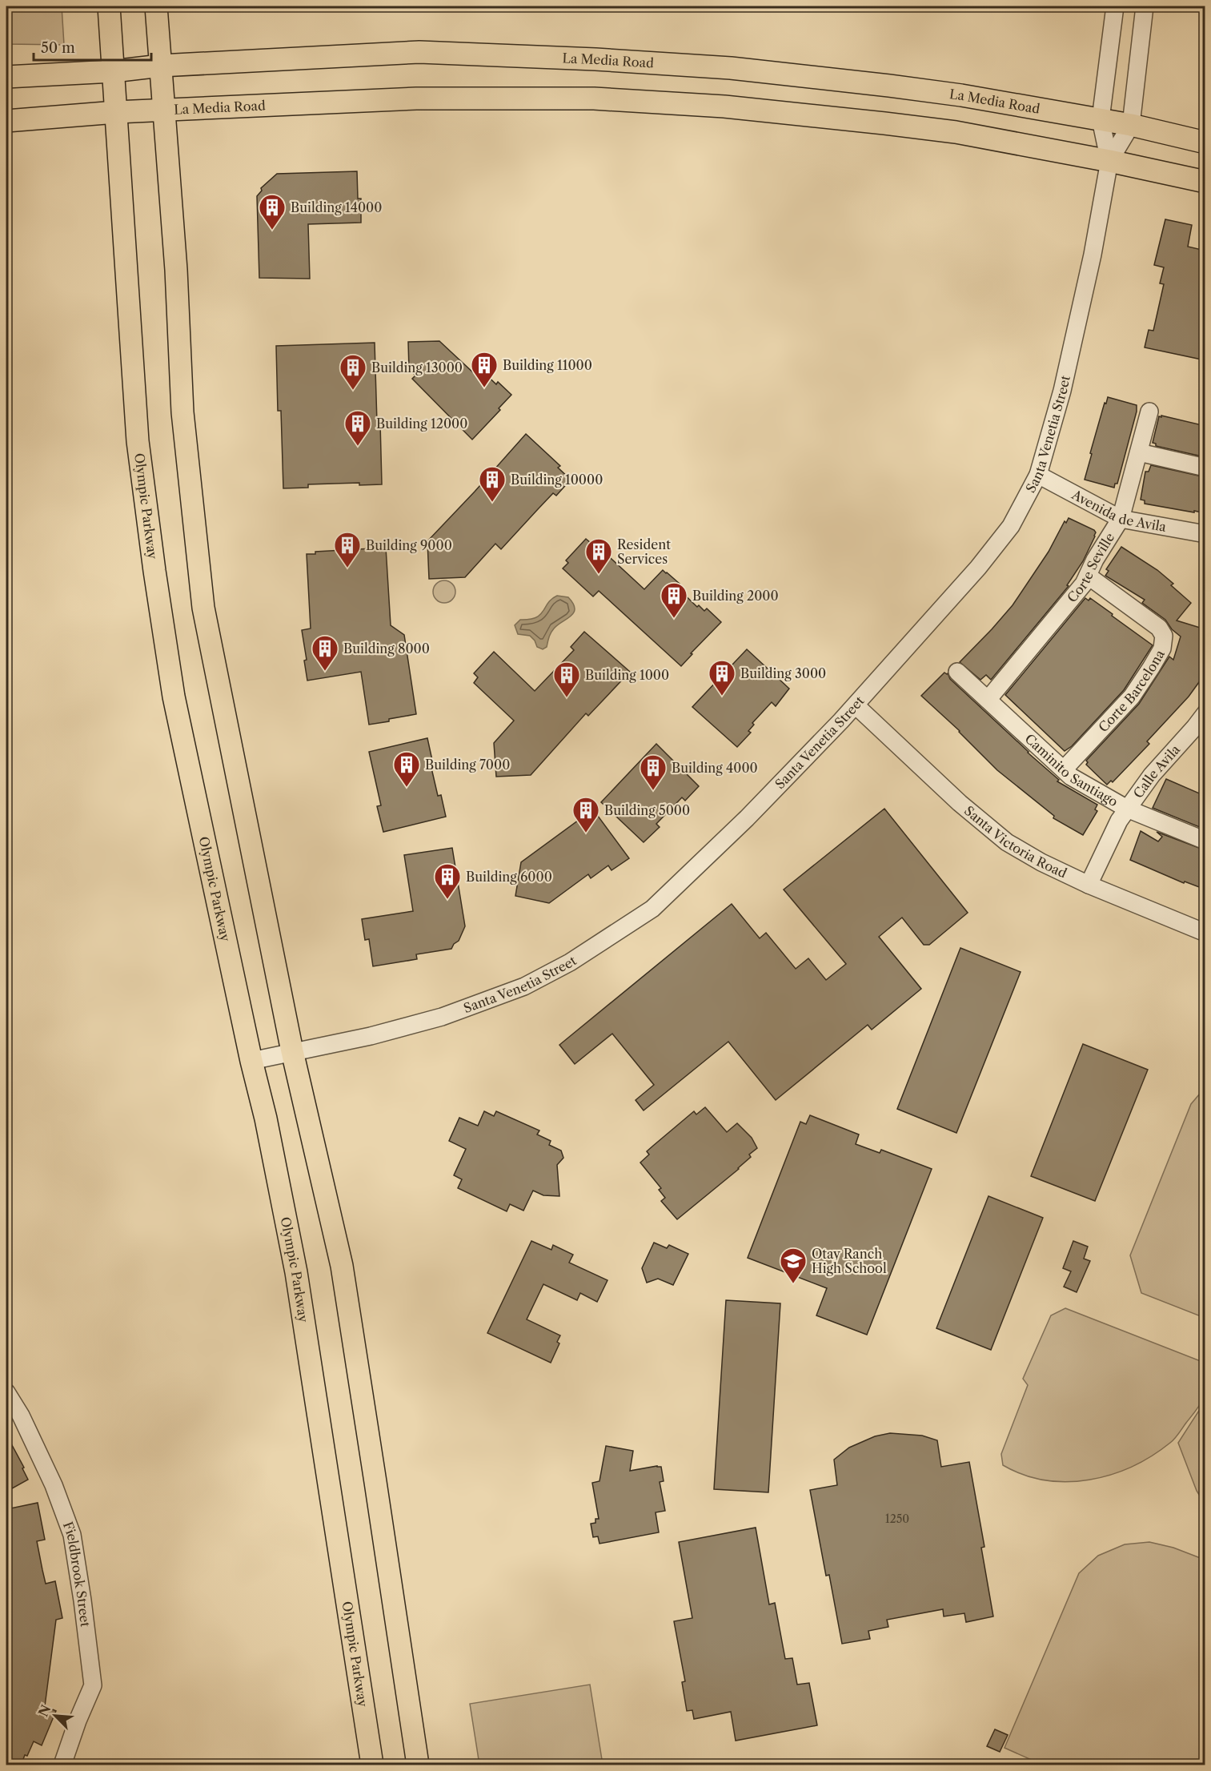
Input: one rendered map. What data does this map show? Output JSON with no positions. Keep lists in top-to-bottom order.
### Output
{
  "streets": {
    "main road": ["La Media Road", "Olympic Parkway"],
    "street": [
      "Santa Venetia Street",
      "Avenida de Avila",
      "Corte Seville",
      "Corte Barcelona",
      "Caminito Santiago",
      "Calle Avila",
      "Santa Victoria Road",
      "Fieldbrook Street"
    ]
  },
  "crossings": [
    ["La Media Road", "Santa Venetia Street"],
    ["La Media Road", "Olympic Parkway"],
    ["Santa Venetia Street", "Olympic Parkway"],
    ["Santa Venetia Street", "Avenida de Avila"],
    ["Santa Venetia Street", "Santa Victoria Road"],
    ["Avenida de Avila", "Corte Seville"],
    ["Corte Seville", "Corte Barcelona"],
    ["Corte Seville", "Caminito Santiago"],
    ["Corte Barcelona", "Caminito Santiago"],
    ["Caminito Santiago", "Calle Avila"],
    ["Calle Avila", "Santa Victoria Road"]
  ],
  "places": {
    "building": [
      "Building 14000",
      "Building 11000",
      "Building 13000",
      "Building 12000",
      "Building 10000",
      "Building 9000",
      "Resident Services",
      "Building 2000",
      "Building 8000",
      "Building 3000",
      "Building 1000",
      "Building 7000",
      "Building 4000",
      "Building 5000",
      "Building 6000"
    ],
    "school or university": ["Otay Ranch High School"]
  },
  "house_numbers": ["1250"],
  "scale_bar": "50 m",
  "north": "top left"
}
